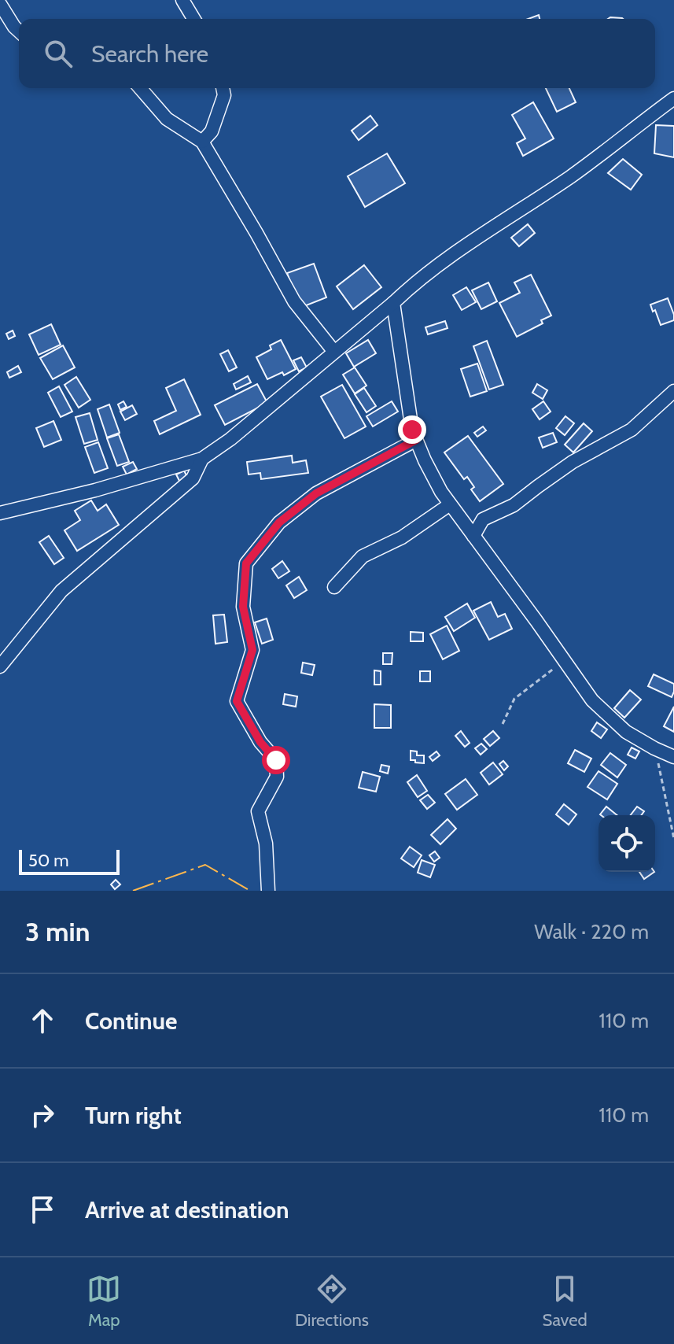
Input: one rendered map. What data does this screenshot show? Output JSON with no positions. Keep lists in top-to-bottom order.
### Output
{
  "scale_bar": "50 m",
  "page": {
    "search": "Search here",
    "scale": "50 m",
    "heading": ["3 min", "Walk · 220 m"],
    "list": [
      ["Continue", "110 m"],
      ["Turn right", "110 m"],
      "Arrive at destination"
    ],
    "nav": ["Map", "Directions", "Saved"]
  }
}
